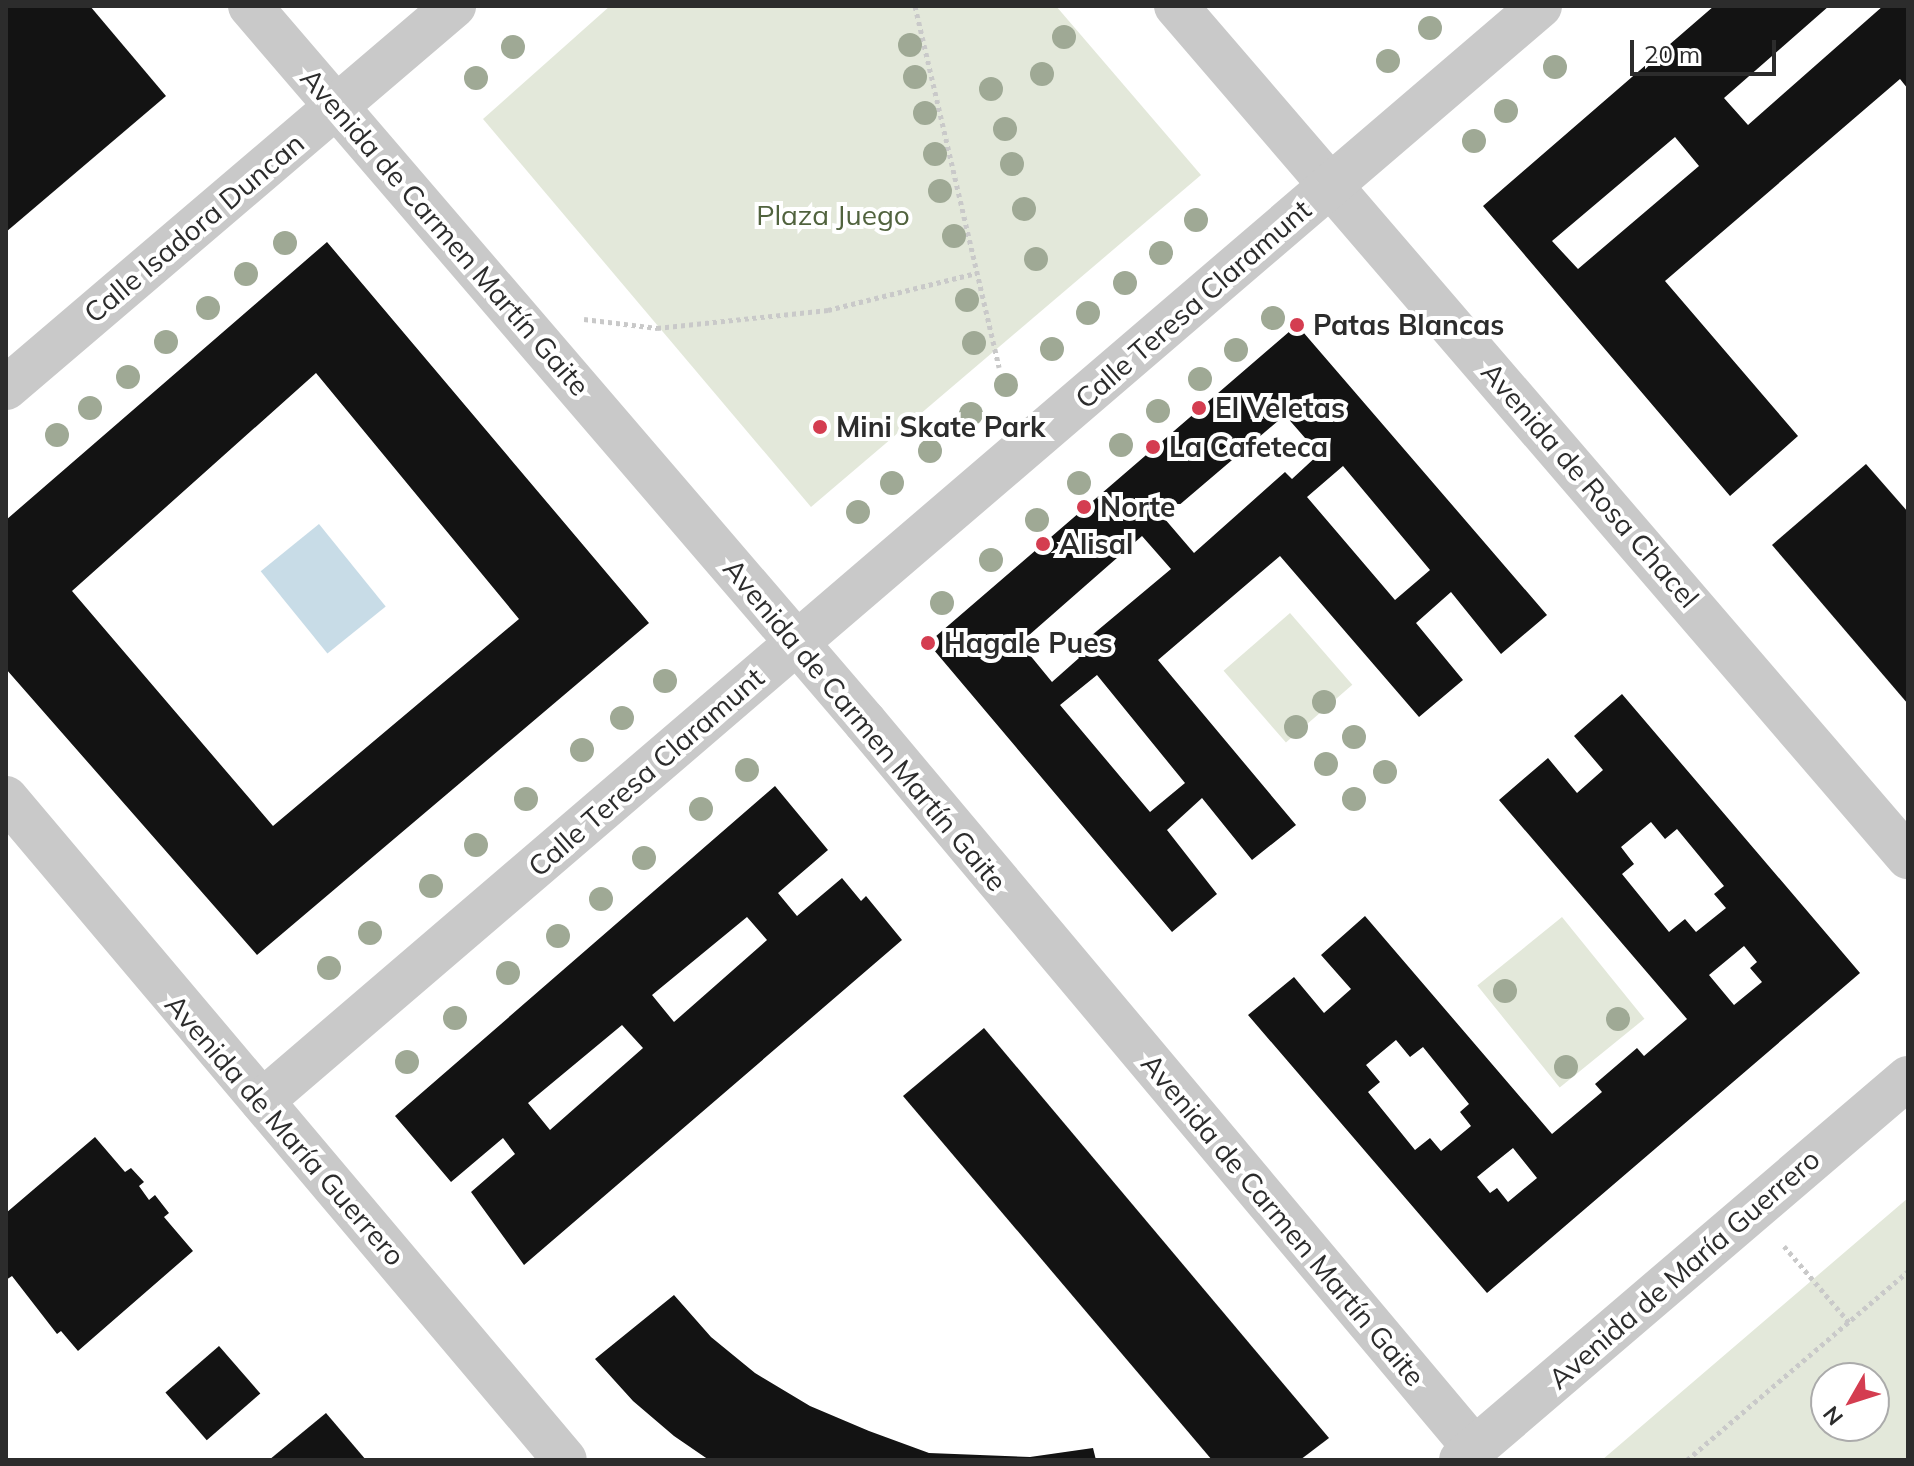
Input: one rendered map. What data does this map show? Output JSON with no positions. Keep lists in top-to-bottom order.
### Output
{
  "streets": {
    "street": [
      "Calle Isadora Duncan",
      "Avenida de Carmen Martín Gaite",
      "Calle Teresa Claramunt",
      "Avenida de Rosa Chacel",
      "Avenida de María Guerrero"
    ]
  },
  "crossings": [
    ["Calle Isadora Duncan", "Avenida de Carmen Martín Gaite"],
    ["Avenida de Carmen Martín Gaite", "Calle Teresa Claramunt"],
    ["Avenida de Carmen Martín Gaite", "Avenida de María Guerrero"],
    ["Calle Teresa Claramunt", "Avenida de Rosa Chacel"],
    ["Calle Teresa Claramunt", "Avenida de María Guerrero"]
  ],
  "parks": ["Plaza Juego"],
  "places": [
    "Patas Blancas",
    "El Veletas",
    "Mini Skate Park",
    "La Cafeteca",
    "Norte",
    "Alisal",
    "Hagale Pues"
  ],
  "scale_bar": "20 m",
  "north": "bottom left"
}
